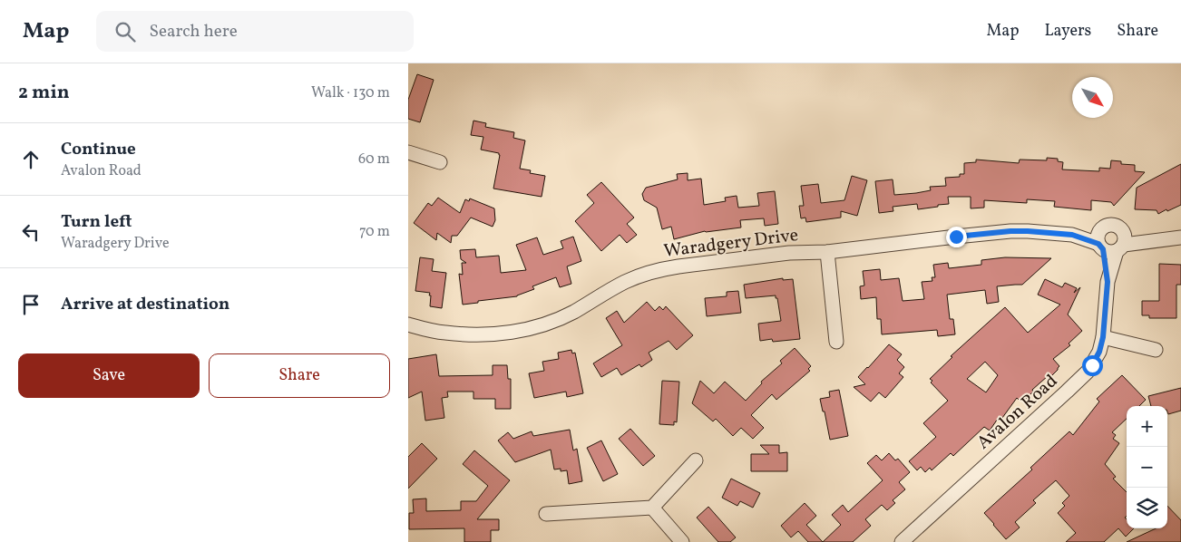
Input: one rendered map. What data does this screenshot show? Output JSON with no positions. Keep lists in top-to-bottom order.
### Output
{
  "streets": {
    "street": ["Waradgery Drive", "Avalon Road"]
  },
  "crossings": [
    ["Waradgery Drive", "Avalon Road"]
  ],
  "north": "bottom right",
  "page": {
    "header": "Map",
    "search": "Search here",
    "nav": ["Map", "Layers", "Share"],
    "heading": ["2 min", "Walk · 130 m"],
    "list": [
      ["Continue", "Avalon Road", "60 m"],
      ["Turn left", "Waradgery Drive", "70 m"],
      "Arrive at destination"
    ],
    "buttons": ["Save", "Share"],
    "map_buttons": ["+", "−"]
  }
}
